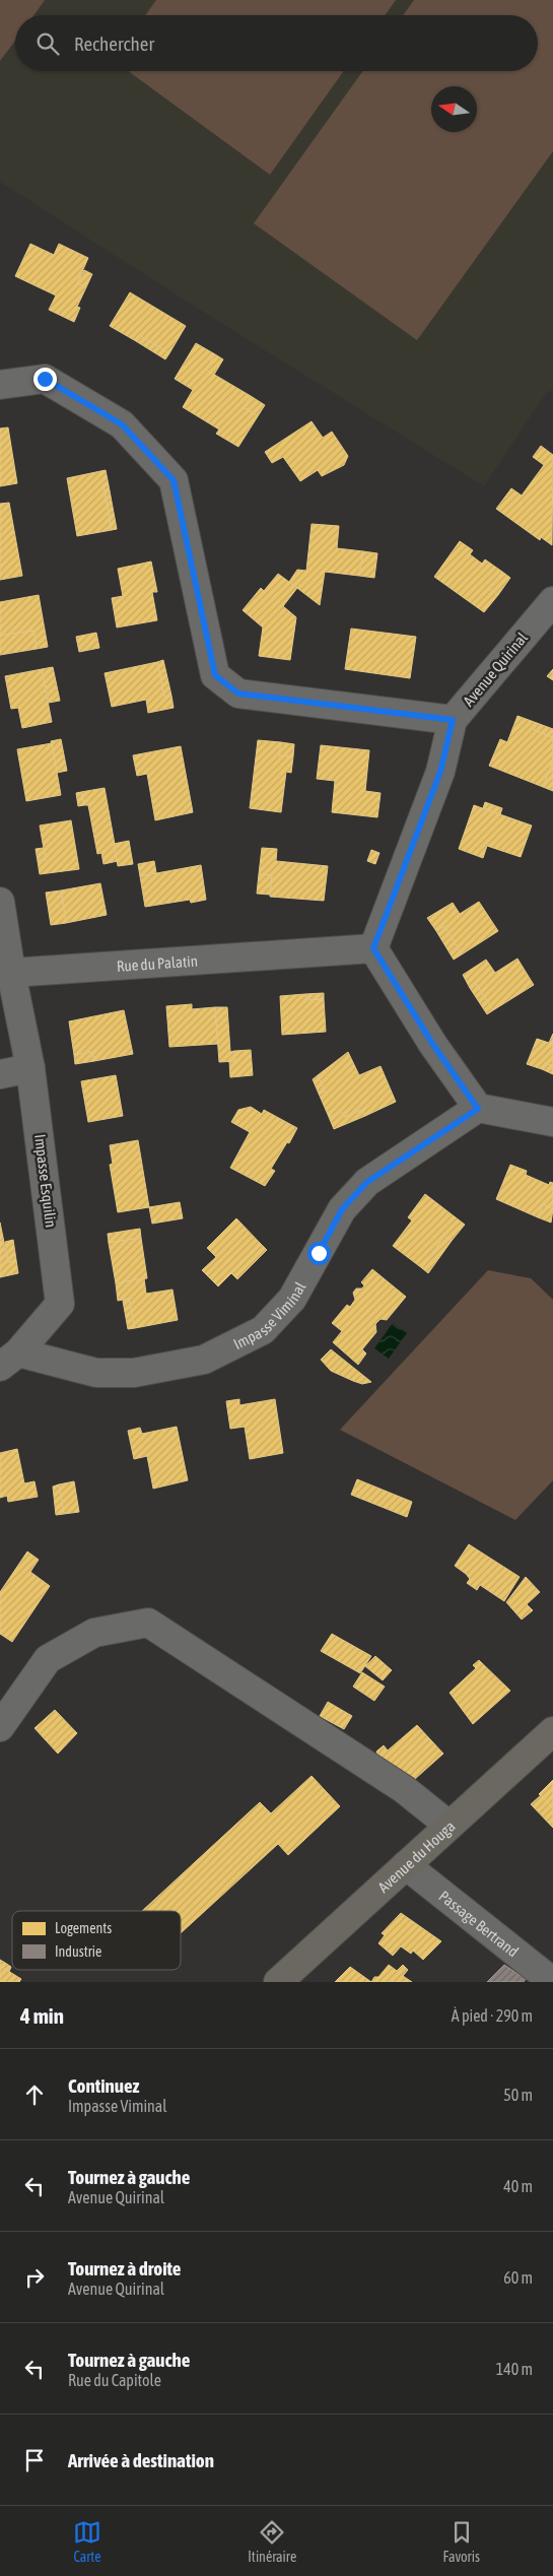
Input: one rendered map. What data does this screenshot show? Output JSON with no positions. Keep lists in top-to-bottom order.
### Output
{
  "streets": {
    "main road": ["Avenue du Houga"],
    "street": [
      "Avenue Quirinal",
      "Rue du Palatin",
      "Impasse Esquilin",
      "Impasse Viminal",
      "Passage Bertrand"
    ]
  },
  "crossings": [
    ["Avenue Quirinal", "Rue du Palatin"],
    ["Rue du Palatin", "Impasse Esquilin"],
    ["Impasse Esquilin", "Impasse Viminal"],
    ["Avenue du Houga", "Passage Bertrand"]
  ],
  "legend": ["Logements", "Industrie"],
  "north": "left",
  "page": {
    "search": "Rechercher",
    "heading": ["4 min", "À pied · 290 m"],
    "list": [
      ["Continuez", "Impasse Viminal", "50 m"],
      ["Tournez à gauche", "Avenue Quirinal", "40 m"],
      ["Tournez à droite", "Avenue Quirinal", "60 m"],
      ["Tournez à gauche", "Rue du Capitole", "140 m"],
      "Arrivée à destination"
    ],
    "nav": ["Carte", "Itinéraire", "Favoris"]
  }
}
